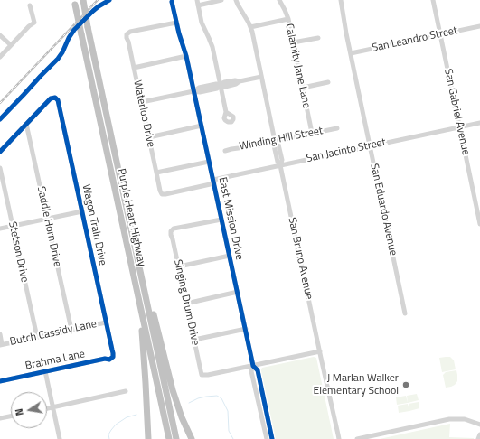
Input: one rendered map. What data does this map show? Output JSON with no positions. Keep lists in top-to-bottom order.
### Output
{
  "streets": {
    "highway": ["Purple Heart Highway"],
    "street": [
      "San Leandro Street",
      "Calamity Jane Lane",
      "San Gabriel Avenue",
      "Waterloo Drive",
      "Winding Hill Street",
      "San Jacinto Street",
      "San Eduardo Avenue",
      "East Mission Drive",
      "Wagon Train Drive",
      "Saddle Horn Drive",
      "Stetson Drive",
      "San Bruno Avenue",
      "Singing Drum Drive",
      "Butch Cassidy Lane",
      "Brahma Lane"
    ]
  },
  "crossings": [
    ["San Leandro Street", "San Gabriel Avenue"],
    ["San Leandro Street", "San Eduardo Avenue"],
    ["Calamity Jane Lane", "Winding Hill Street"],
    ["San Gabriel Avenue", "San Jacinto Street"],
    ["Waterloo Drive", "San Jacinto Street"],
    ["Waterloo Drive", "East Mission Drive"],
    ["Winding Hill Street", "San Bruno Avenue"],
    ["San Jacinto Street", "San Eduardo Avenue"],
    ["San Jacinto Street", "East Mission Drive"],
    ["San Jacinto Street", "San Bruno Avenue"],
    ["East Mission Drive", "Singing Drum Drive"],
    ["Wagon Train Drive", "Saddle Horn Drive"],
    ["Wagon Train Drive", "Butch Cassidy Lane"],
    ["Wagon Train Drive", "Brahma Lane"],
    ["Saddle Horn Drive", "Butch Cassidy Lane"],
    ["Stetson Drive", "Butch Cassidy Lane"]
  ],
  "places": ["J Marlan Walker Elementary School"],
  "north": "left"
}
